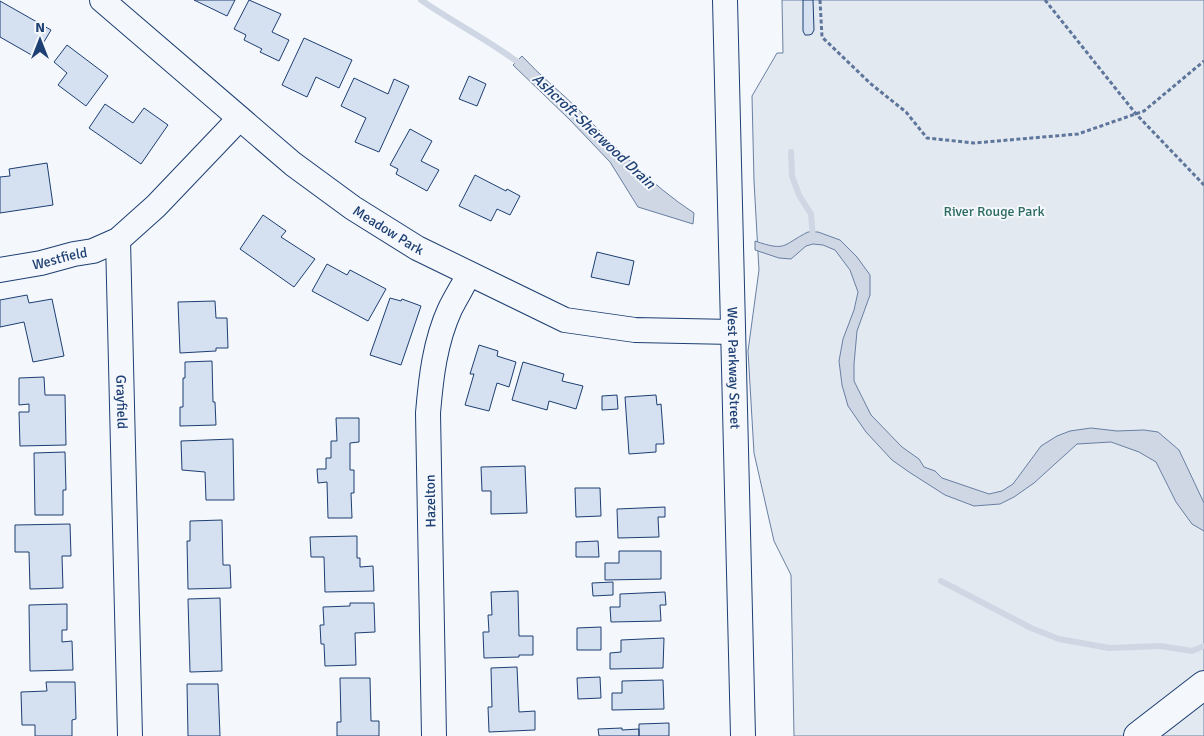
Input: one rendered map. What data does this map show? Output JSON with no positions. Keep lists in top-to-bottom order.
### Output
{
  "streets": {
    "street": [
      "Meadow Park",
      "Westfield",
      "West Parkway Street",
      "Grayfield",
      "Hazelton"
    ]
  },
  "crossings": [
    ["Meadow Park", "West Parkway Street"],
    ["Meadow Park", "Hazelton"],
    ["Westfield", "Grayfield"]
  ],
  "water": ["Ashcroft-Sherwood Drain"],
  "parks": ["River Rouge Park"],
  "north": "top"
}
